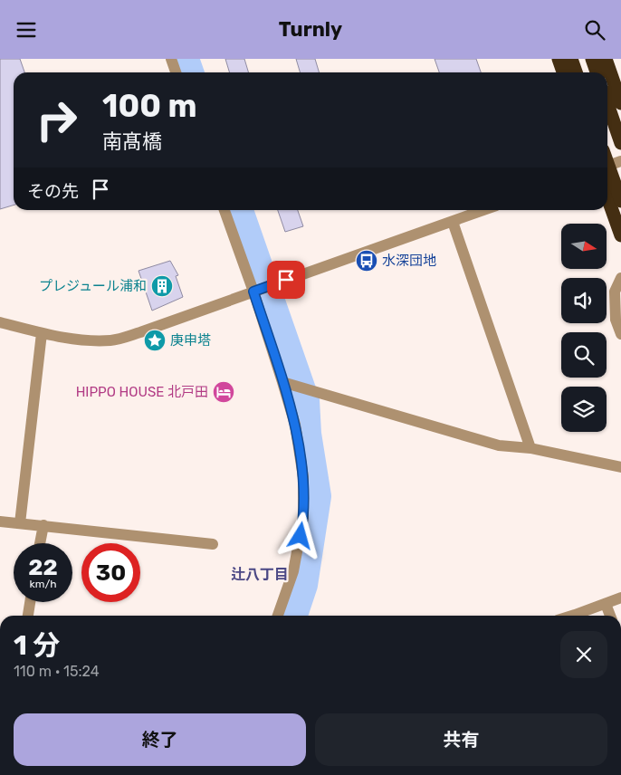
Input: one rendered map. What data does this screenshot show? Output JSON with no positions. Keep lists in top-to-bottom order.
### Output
{
  "districts": ["辻八丁目"],
  "places": {
    "bus stop": ["水深団地"],
    "building": ["プレジュール浦和"],
    "place": ["庚申塔"],
    "hotel": ["HIPPO HOUSE 北戸田"]
  },
  "north": "right",
  "page": {
    "header": "Turnly",
    "turn": ["100 m", "南髙橋"],
    "then": "その先",
    "speed": "22 km/h",
    "limit": "30",
    "heading": ["1 分", "110 m · 15:24"],
    "buttons": ["終了", "共有"]
  }
}
